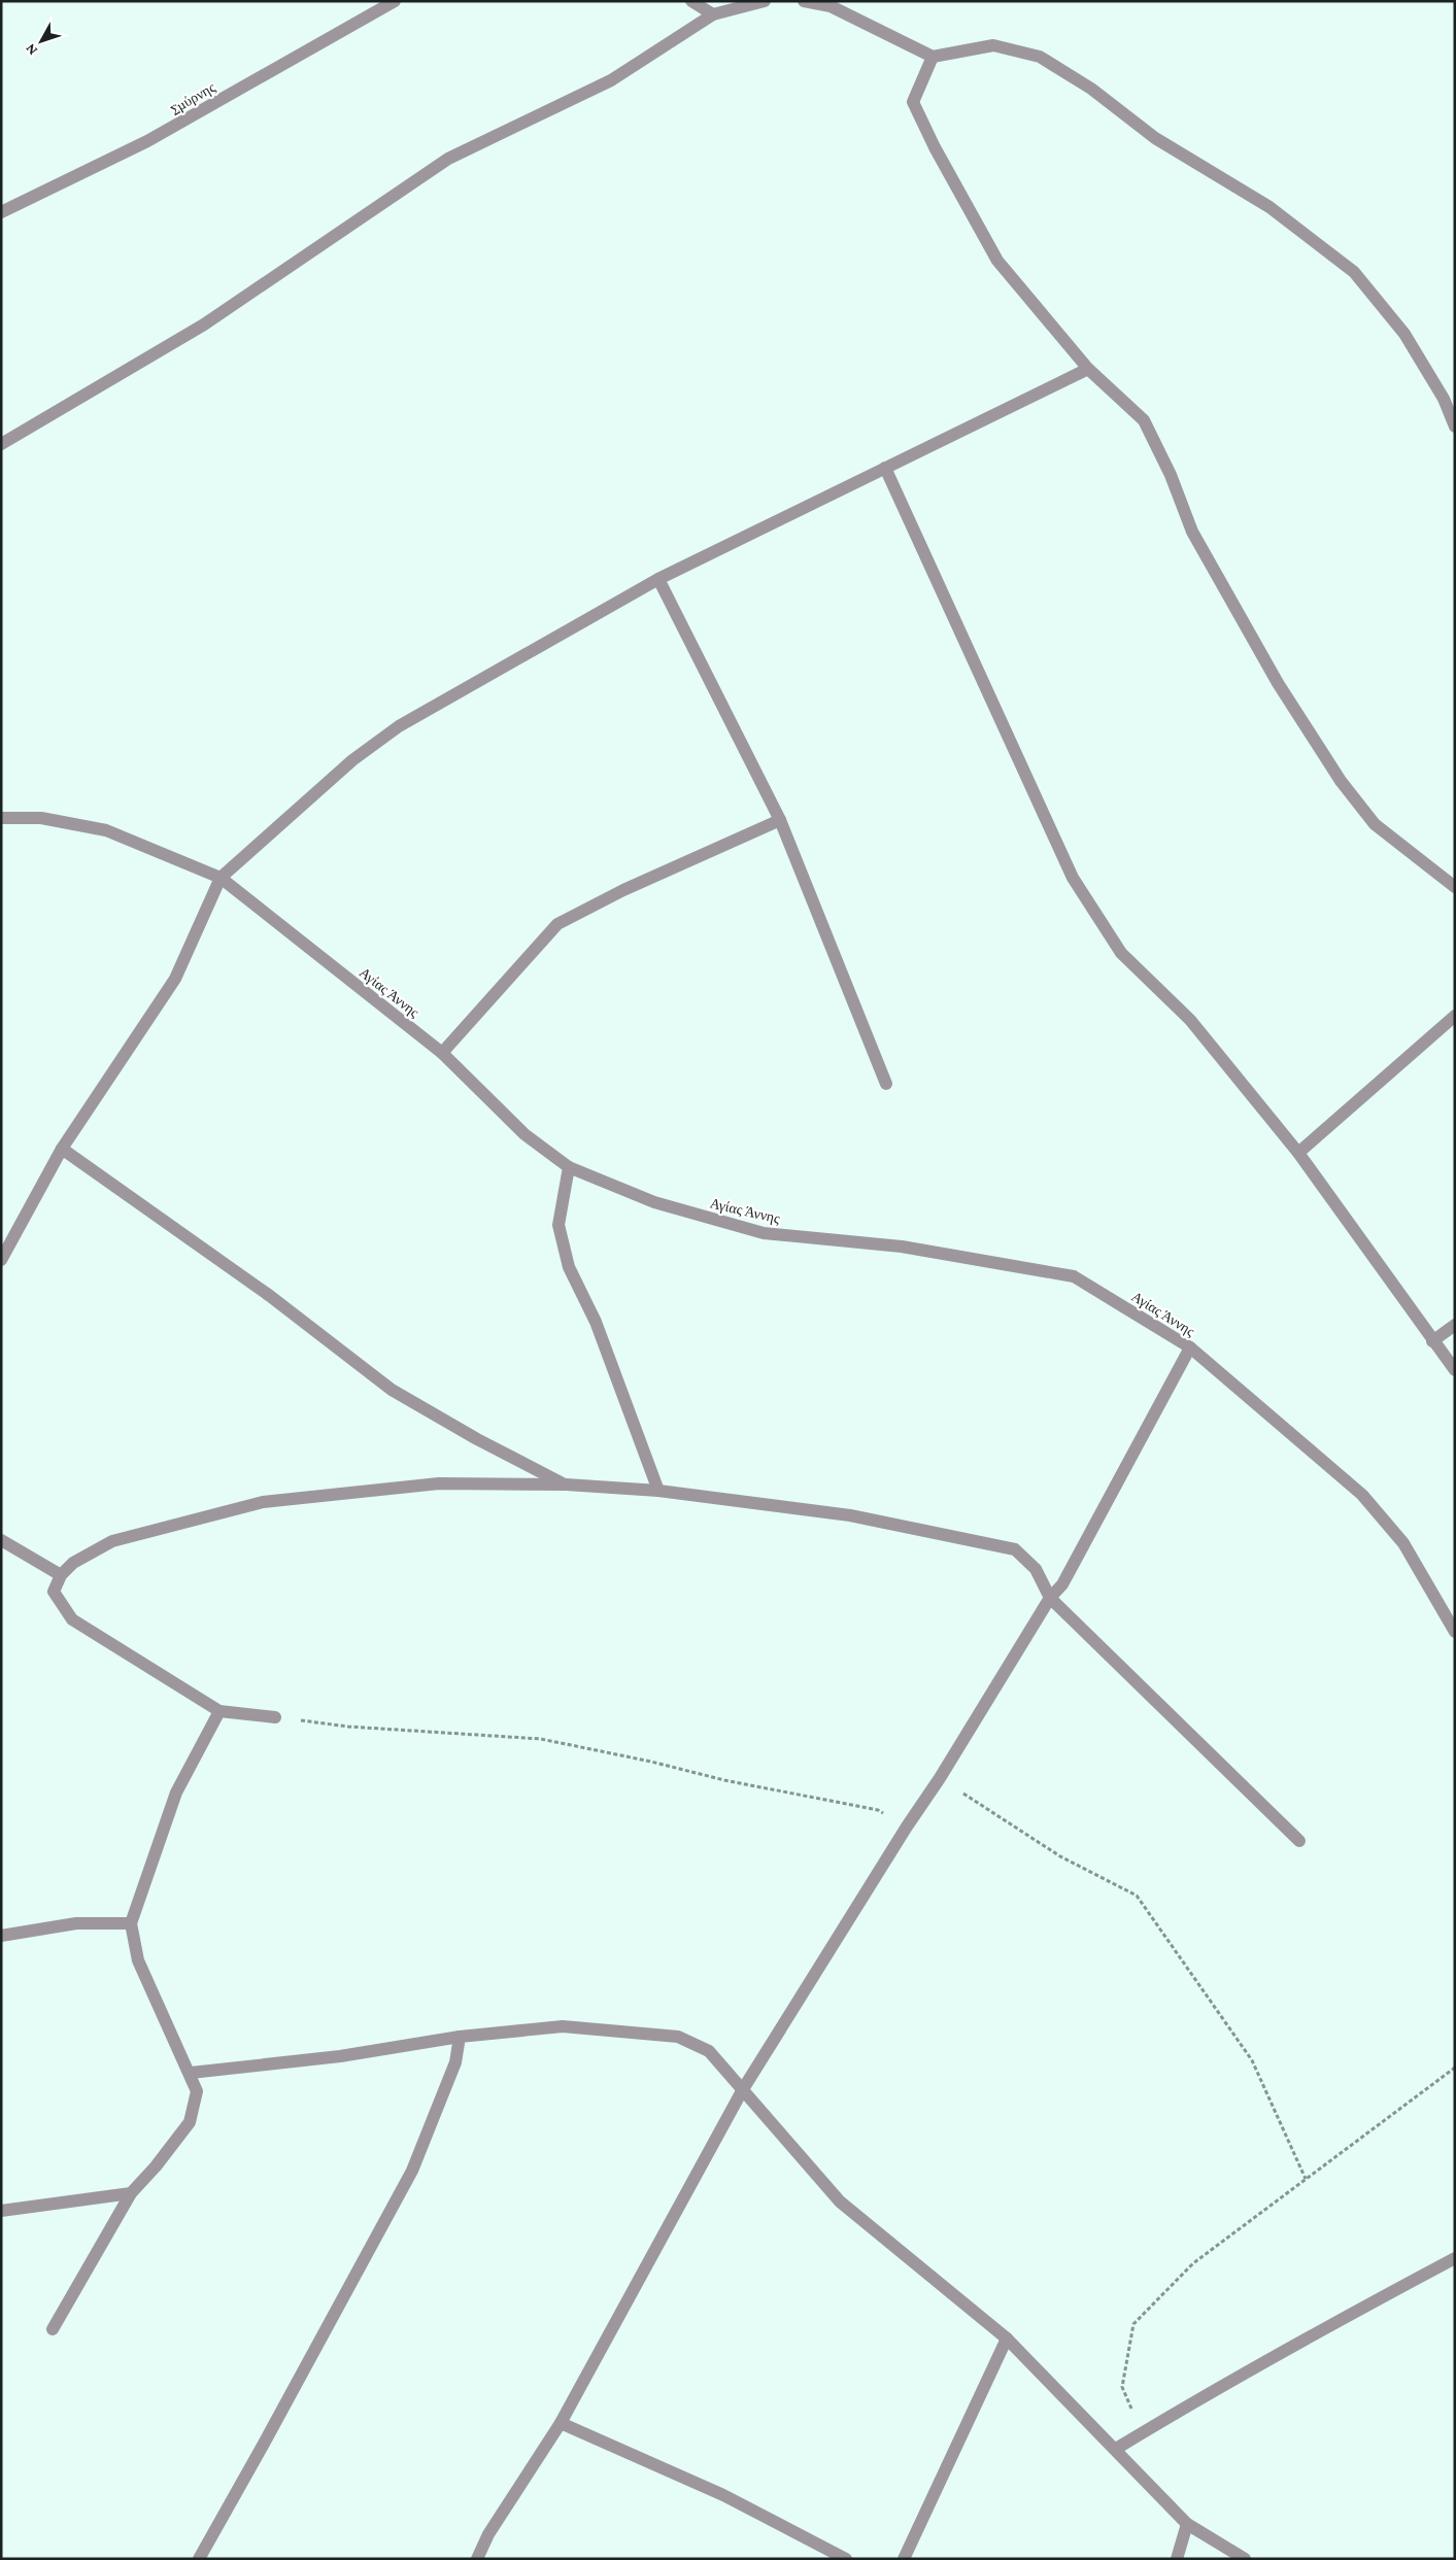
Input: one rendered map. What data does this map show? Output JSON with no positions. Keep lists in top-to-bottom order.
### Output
{
  "streets": {
    "street": ["Σμύρνης", "Αγίας Άννης"]
  },
  "north": "bottom left"
}
